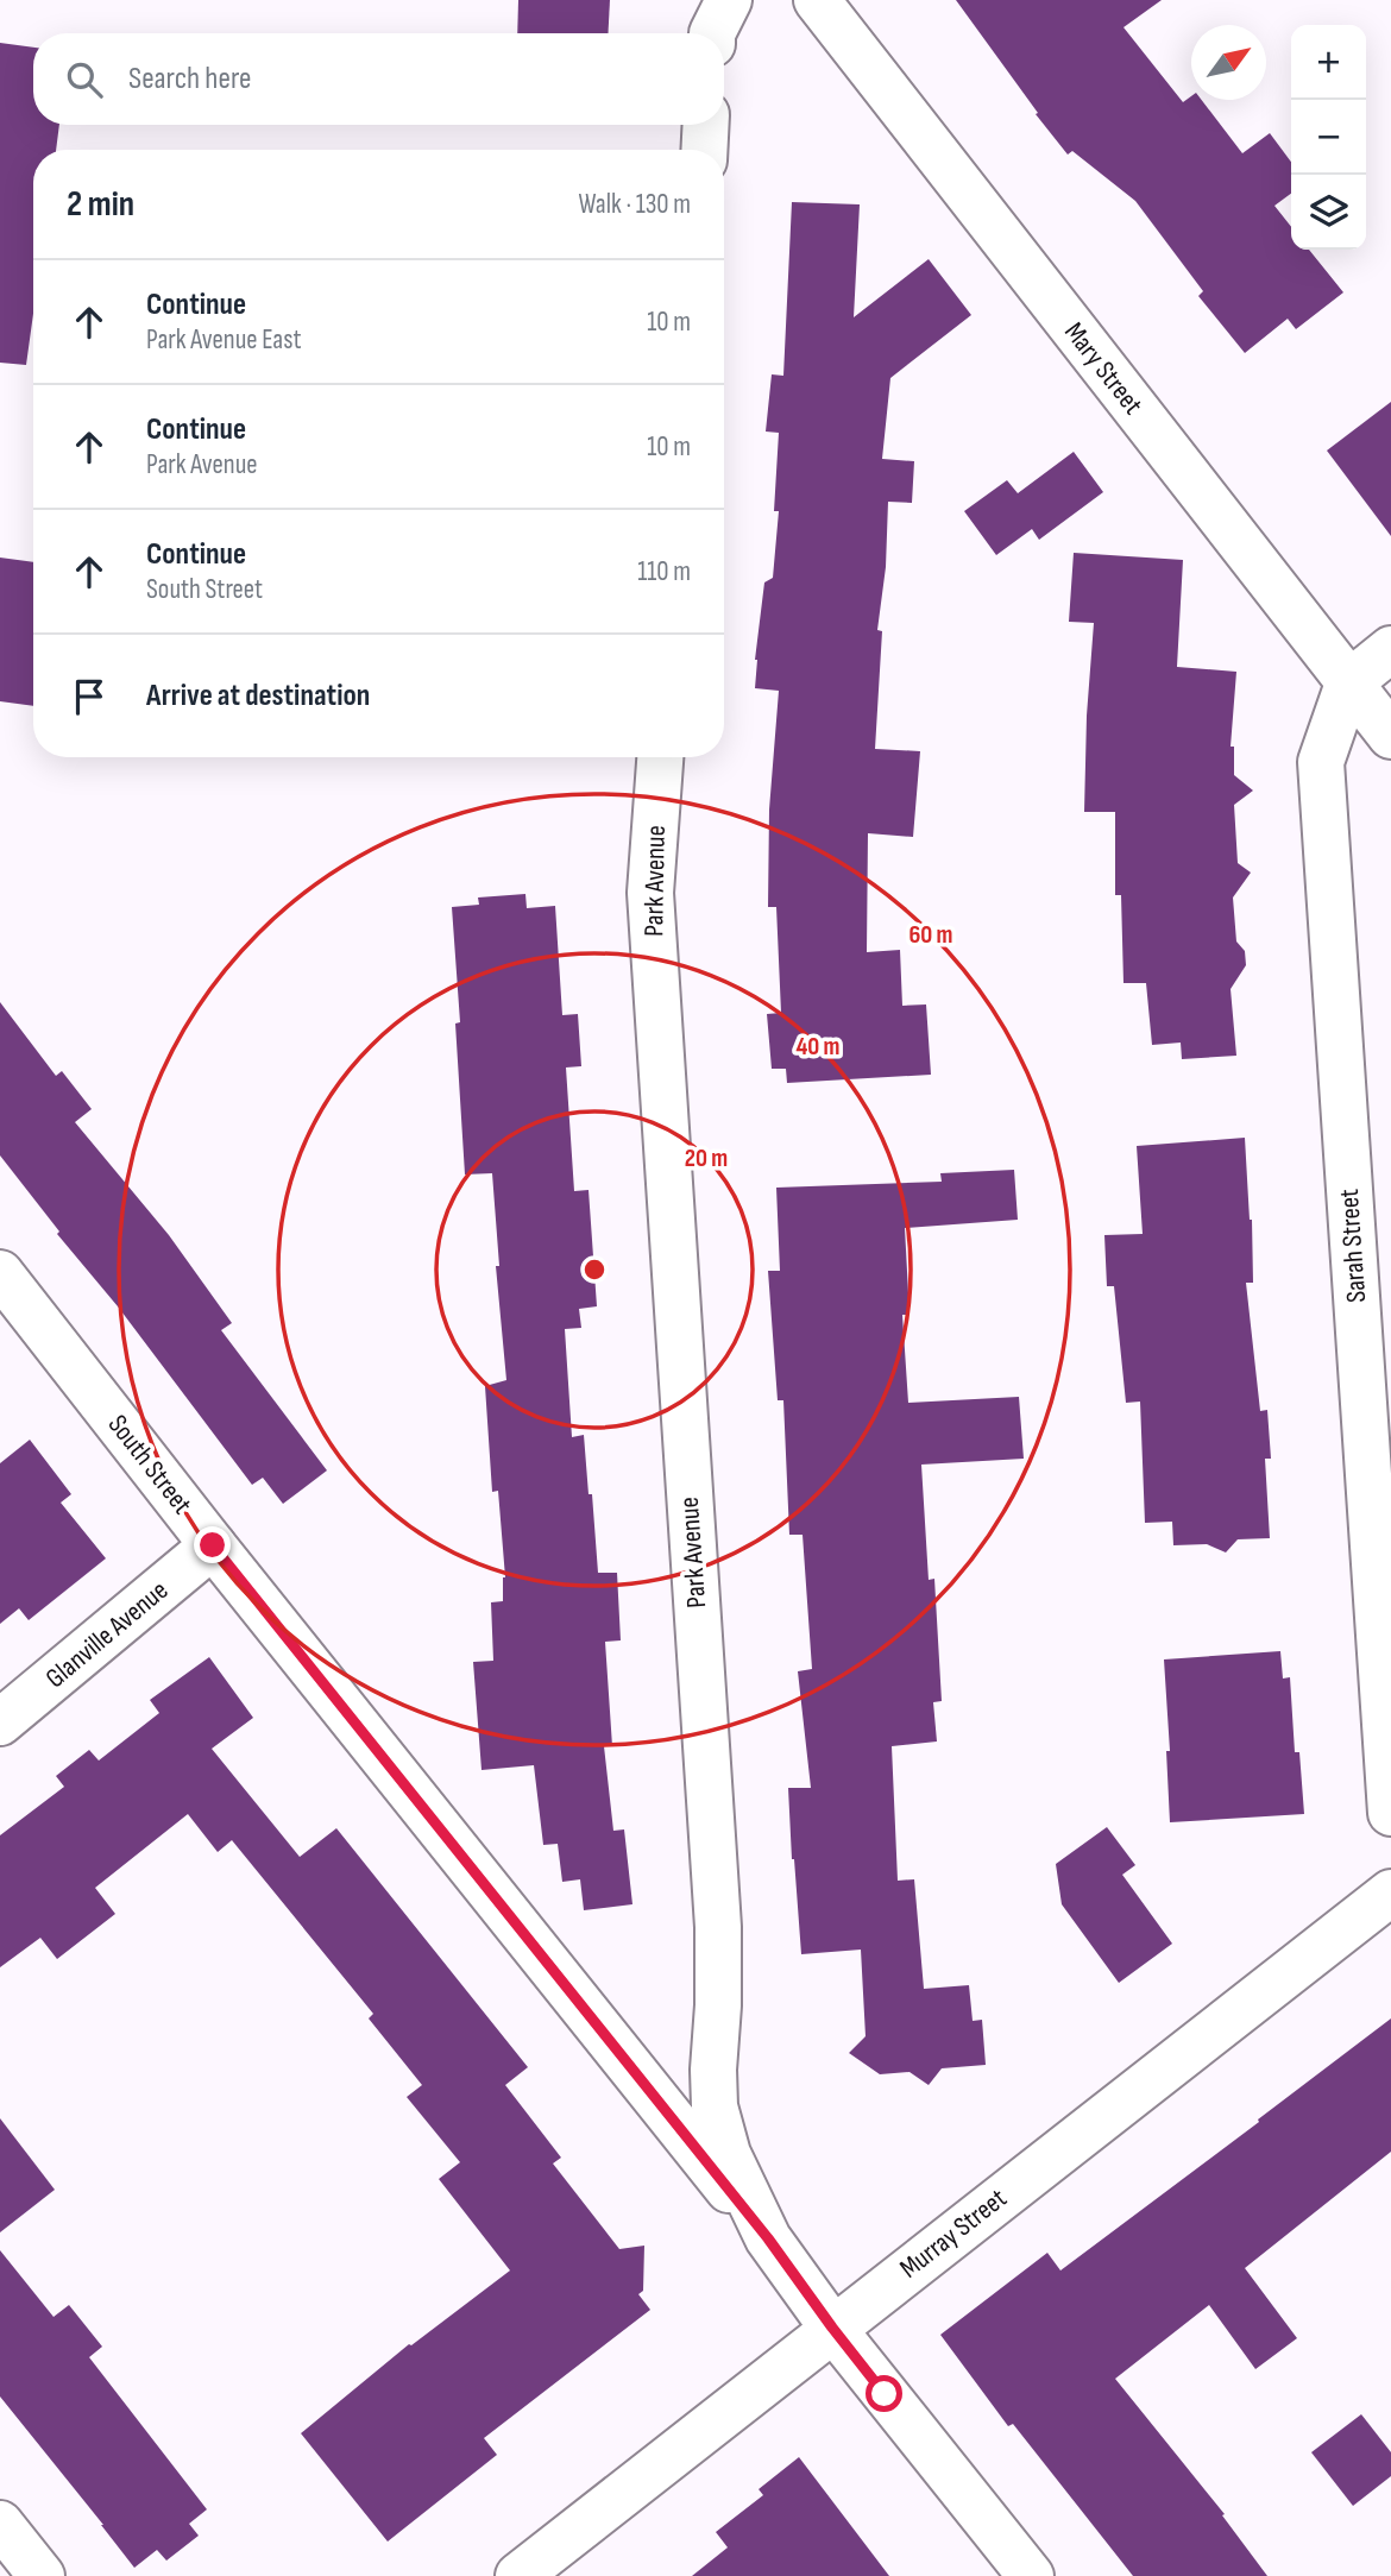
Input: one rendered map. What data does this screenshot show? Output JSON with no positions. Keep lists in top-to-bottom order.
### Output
{
  "streets": {
    "street": [
      "Mary Street",
      "Park Avenue",
      "Sarah Street",
      "South Street",
      "Glanville Avenue",
      "Murray Street"
    ]
  },
  "crossings": [
    ["Mary Street", "Sarah Street"],
    ["Park Avenue", "South Street"],
    ["Park Avenue", "Murray Street"],
    ["South Street", "Glanville Avenue"]
  ],
  "north": "top right",
  "page": {
    "map_buttons": ["+", "−"],
    "search": "Search here",
    "heading": ["2 min", "Walk · 130 m"],
    "list": [
      ["Continue", "Park Avenue East", "10 m"],
      ["Continue", "Park Avenue", "10 m"],
      ["Continue", "South Street", "110 m"],
      "Arrive at destination"
    ]
  },
  "rings": ["60 m", "40 m", "20 m"]
}
